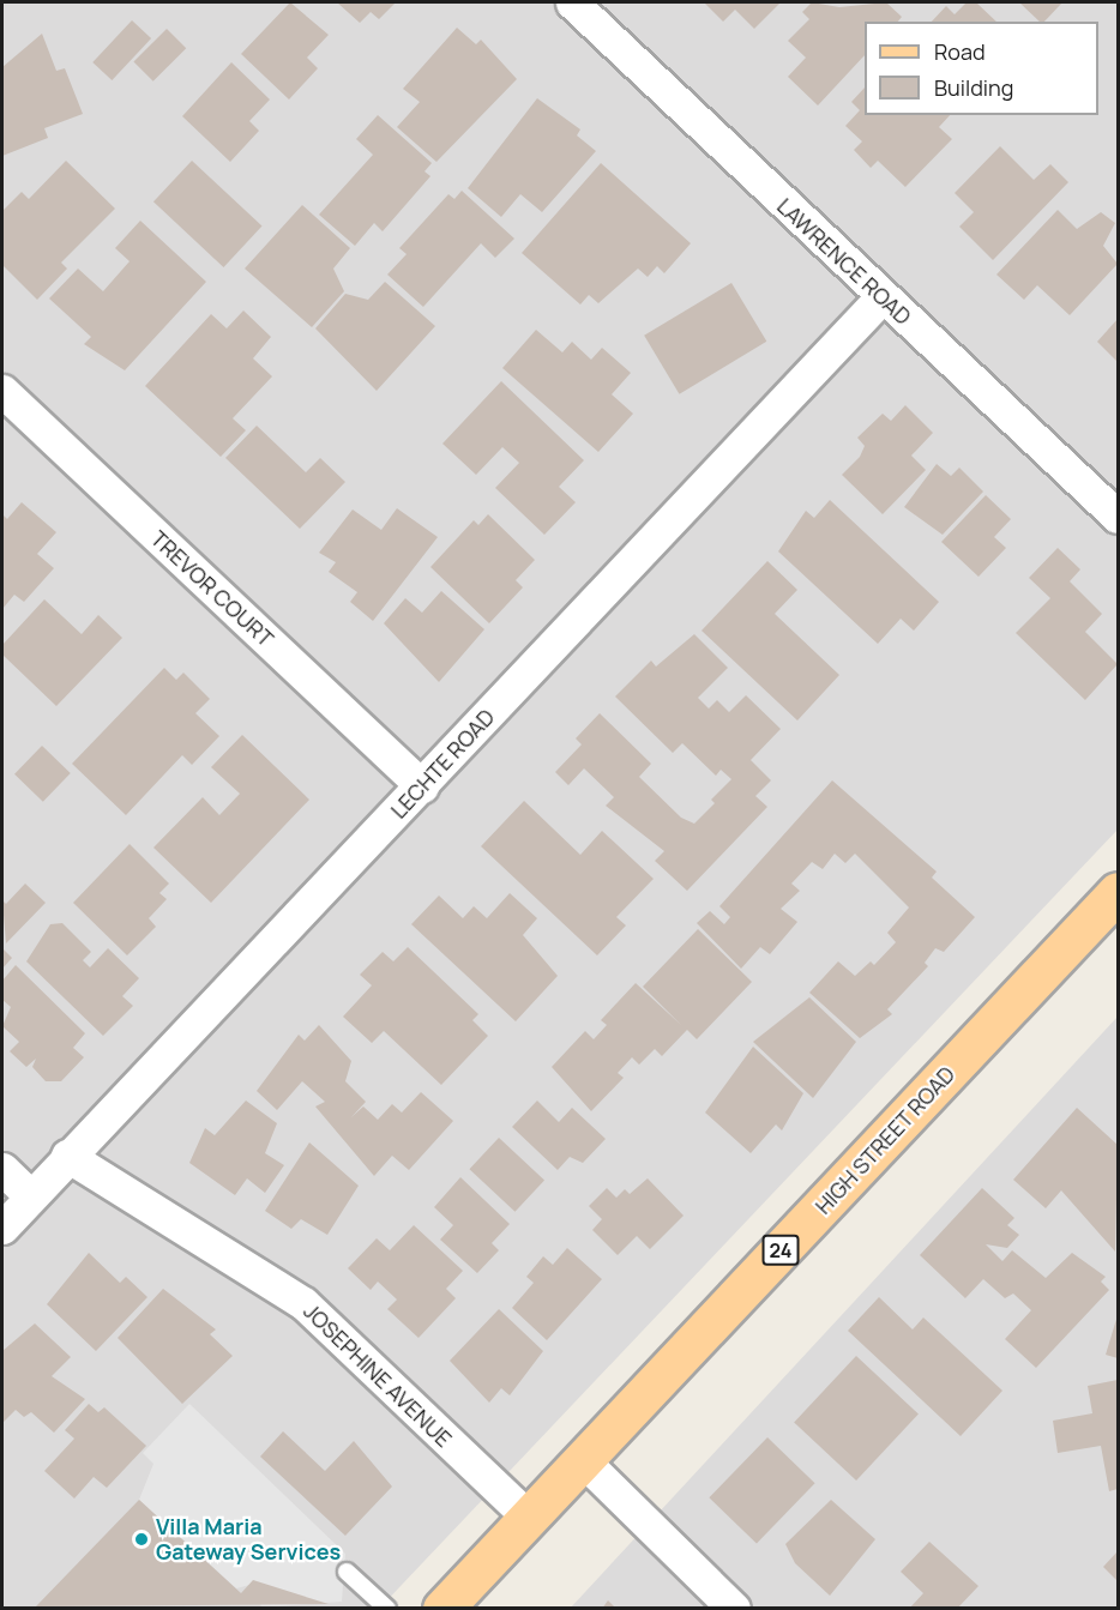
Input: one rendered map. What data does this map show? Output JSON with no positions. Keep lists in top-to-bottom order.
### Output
{
  "streets": {
    "main road": ["HIGH STREET ROAD", "24"],
    "street": [
      "LAWRENCE ROAD",
      "TREVOR COURT",
      "LECHTE ROAD",
      "JOSEPHINE AVENUE"
    ]
  },
  "crossings": [
    ["LAWRENCE ROAD", "LECHTE ROAD"],
    ["TREVOR COURT", "LECHTE ROAD"],
    ["LECHTE ROAD", "JOSEPHINE AVENUE"],
    ["HIGH STREET ROAD", "JOSEPHINE AVENUE"]
  ],
  "places": ["Villa Maria Gateway Services"],
  "legend": ["Road", "Building"]
}
